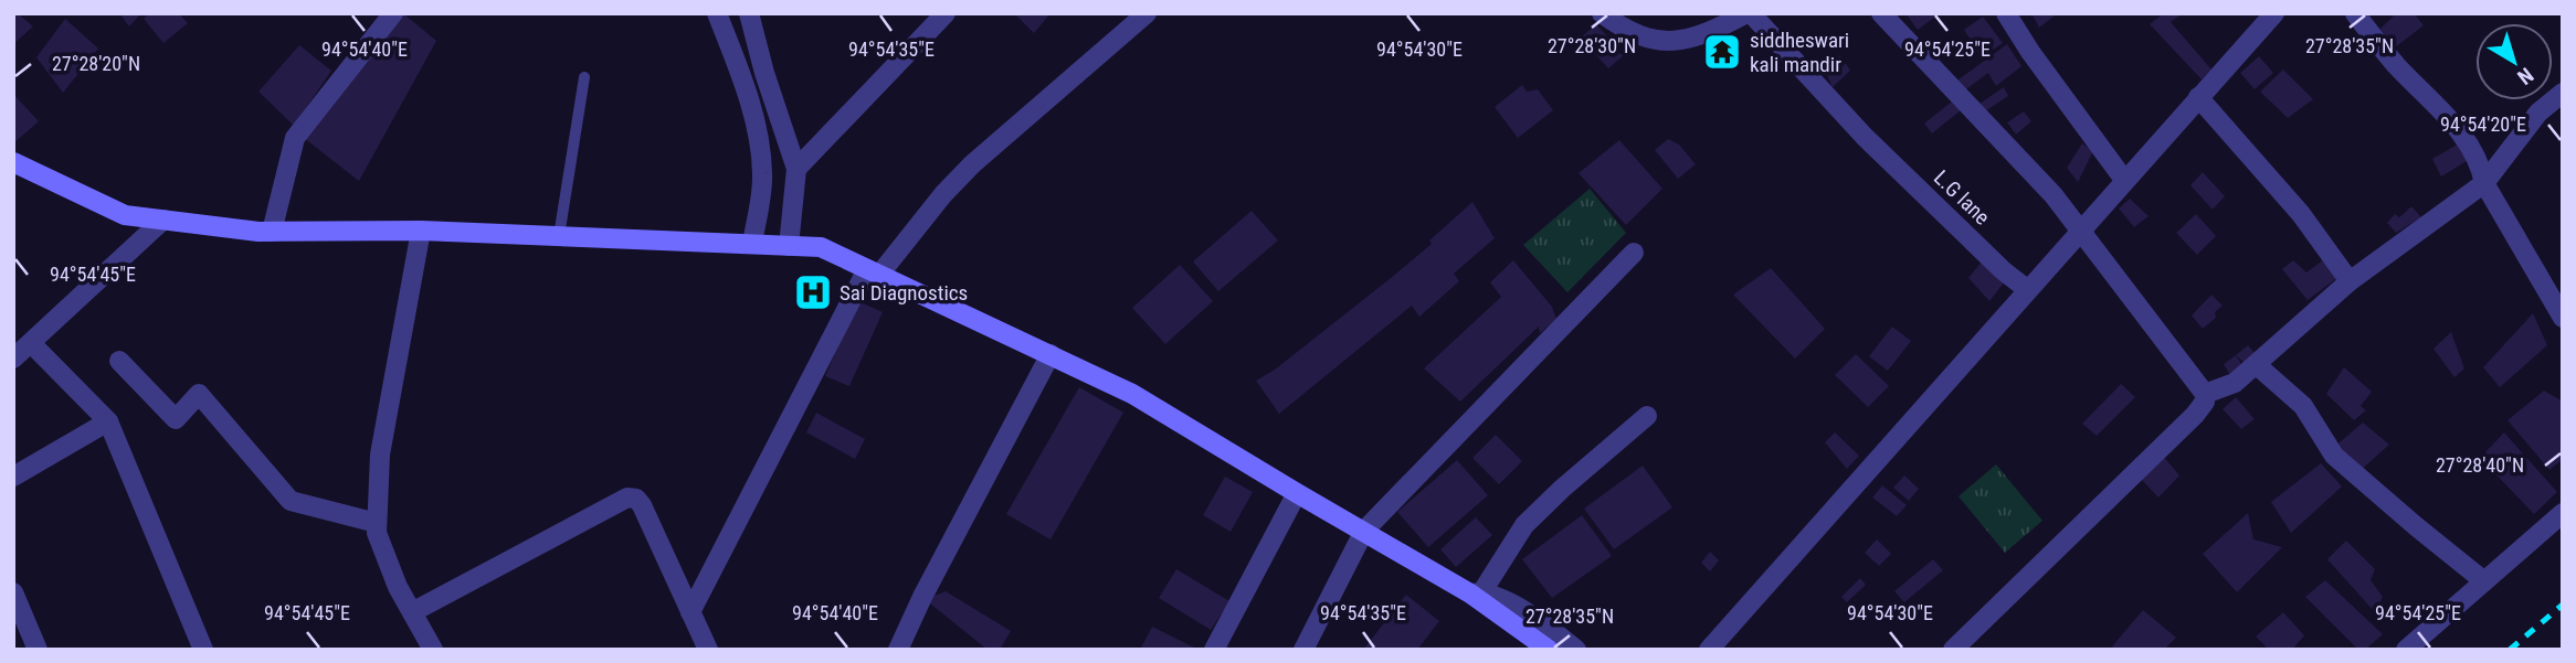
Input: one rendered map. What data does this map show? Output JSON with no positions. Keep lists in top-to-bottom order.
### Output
{
  "streets": {
    "street": ["L.G lane"]
  },
  "places": {
    "temple": ["siddheswari kali mandir"],
    "hospital": ["Sai Diagnostics"]
  },
  "north": "bottom right",
  "coordinates": [
    "27°28'30\"N",
    "27°28'35\"N",
    "94°54'40\"E",
    "94°54'35\"E",
    "94°54'30\"E",
    "94°54'25\"E",
    "27°28'20\"N",
    "94°54'20\"E",
    "94°54'45\"E",
    "27°28'40\"N"
  ]
}
